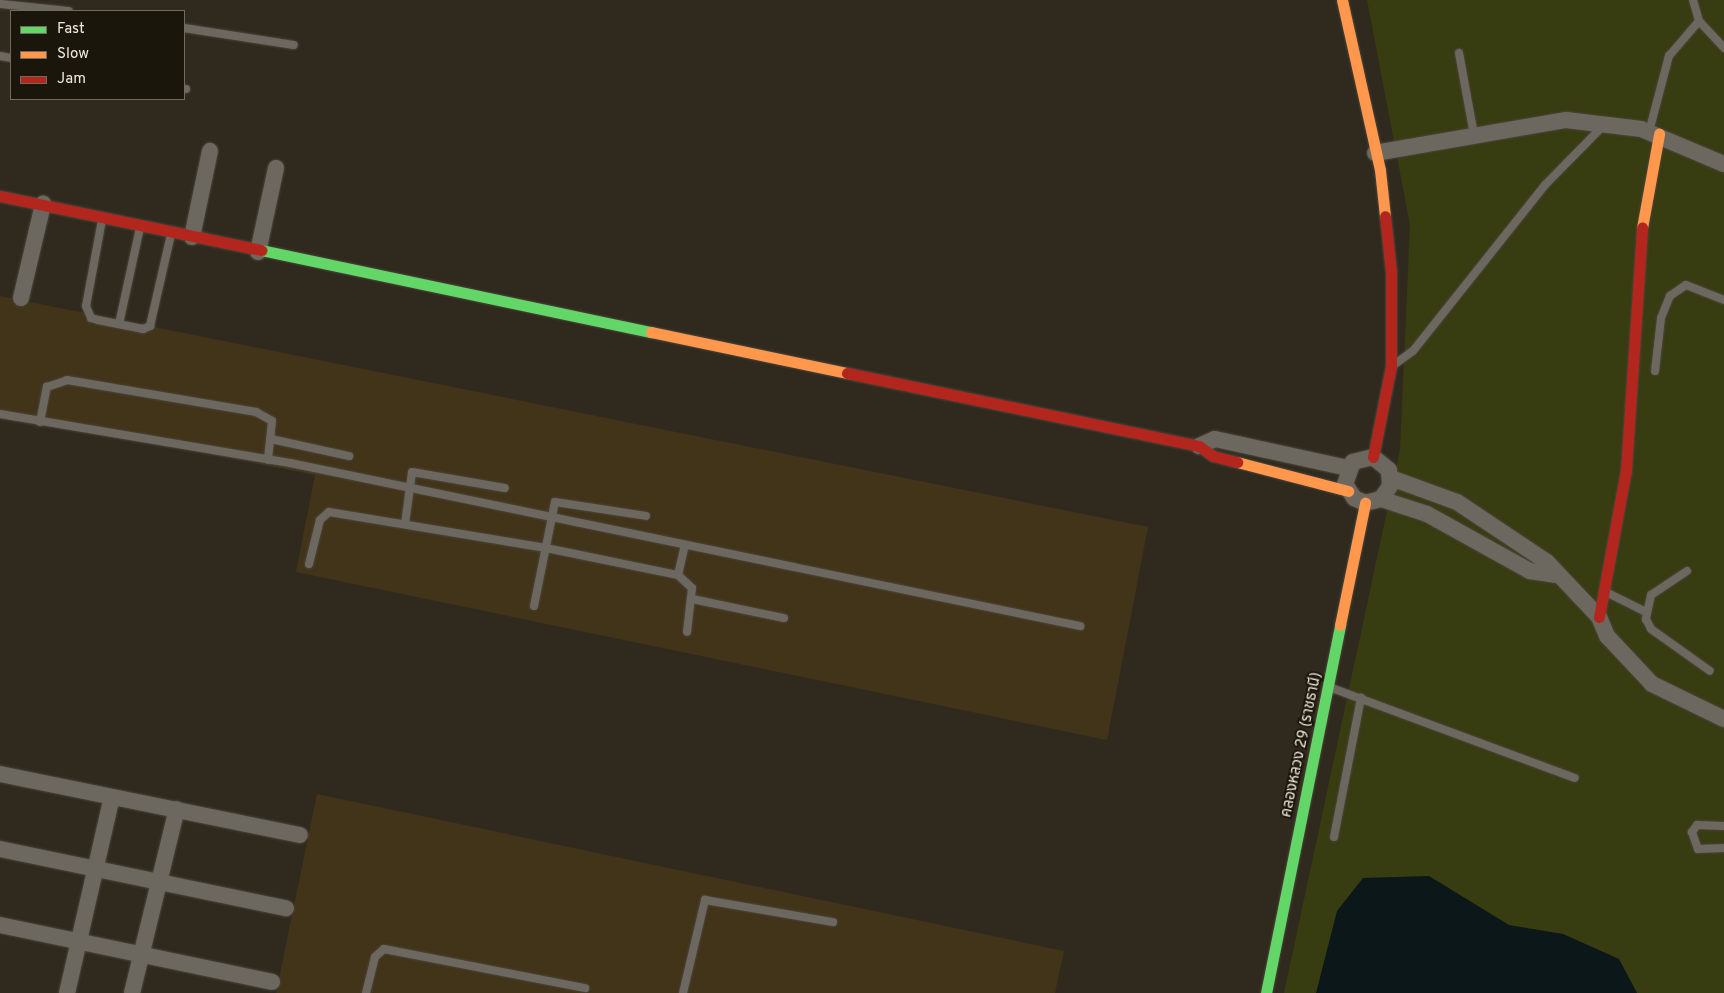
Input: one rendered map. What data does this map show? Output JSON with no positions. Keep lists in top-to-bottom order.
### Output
{
  "streets": {
    "street": ["คลองหลวง 29 (ราชธานี)"]
  },
  "legend": ["Fast", "Slow", "Jam"]
}
